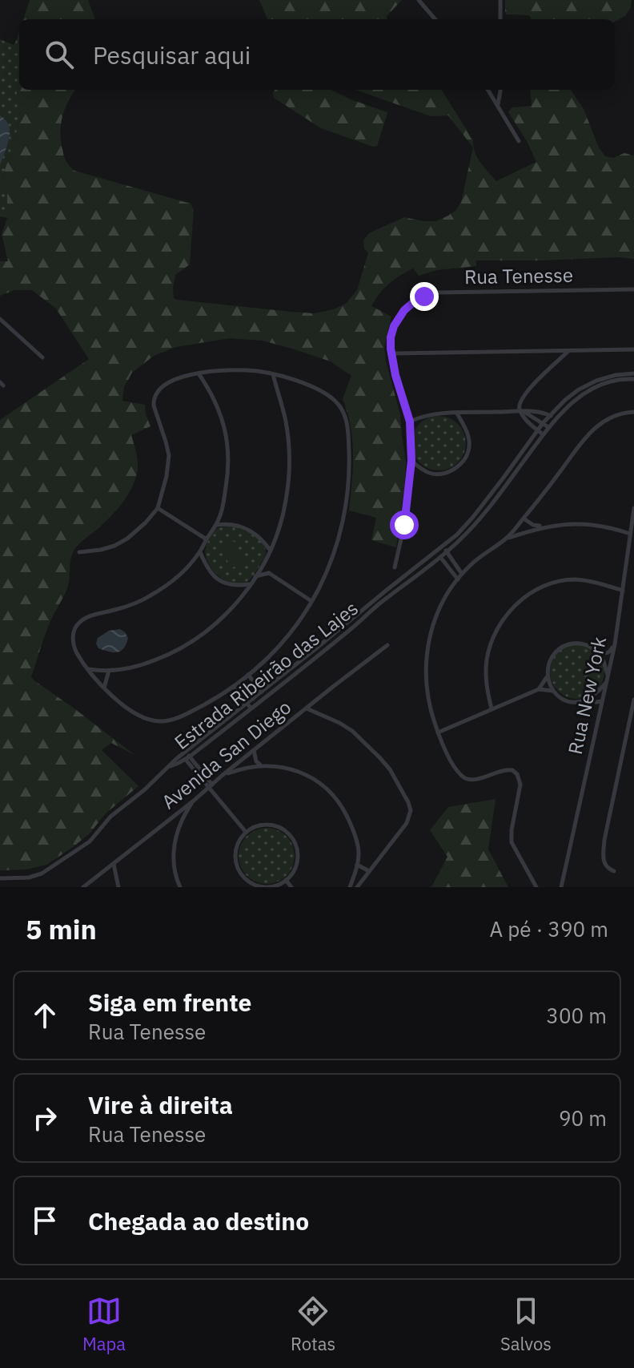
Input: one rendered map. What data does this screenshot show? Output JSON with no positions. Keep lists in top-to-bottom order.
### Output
{
  "streets": {
    "street": [
      "Rua Tenesse",
      "Estrada Ribeirão das Lajes",
      "Rua New York",
      "Avenida San Diego"
    ]
  },
  "page": {
    "search": "Pesquisar aqui",
    "heading": ["5 min", "A pé · 390 m"],
    "list": [
      ["Siga em frente", "Rua Tenesse", "300 m"],
      ["Vire à direita", "Rua Tenesse", "90 m"],
      "Chegada ao destino"
    ],
    "nav": ["Mapa", "Rotas", "Salvos"]
  }
}
